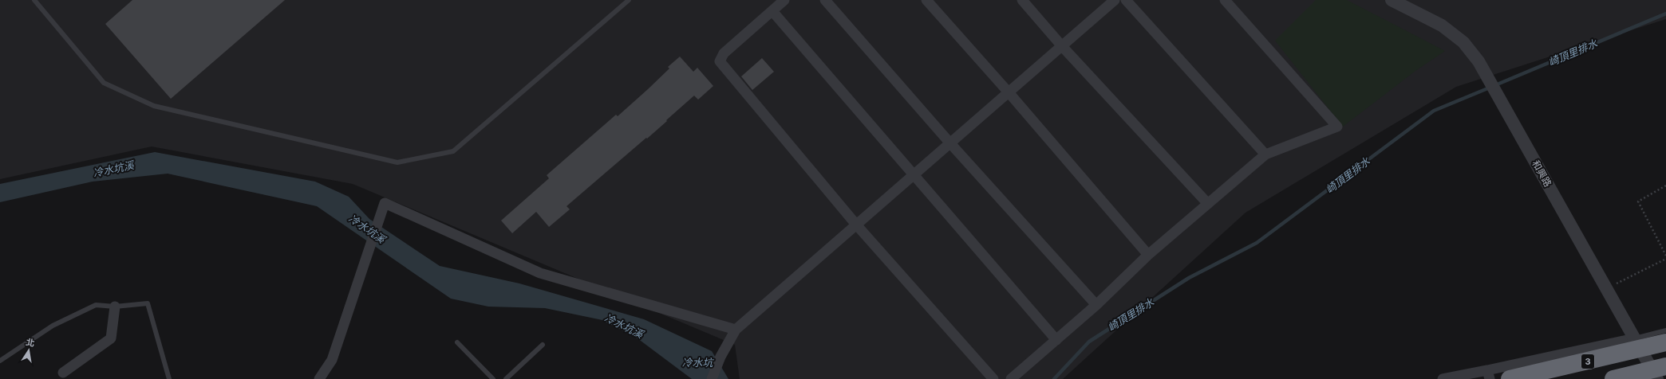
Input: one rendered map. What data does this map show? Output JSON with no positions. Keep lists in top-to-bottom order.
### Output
{
  "streets": {
    "highway": ["3"],
    "street": ["和興路"]
  },
  "water": ["崎頂里排水", "冷水坑溪", "冷水坑"],
  "north": "top"
}
